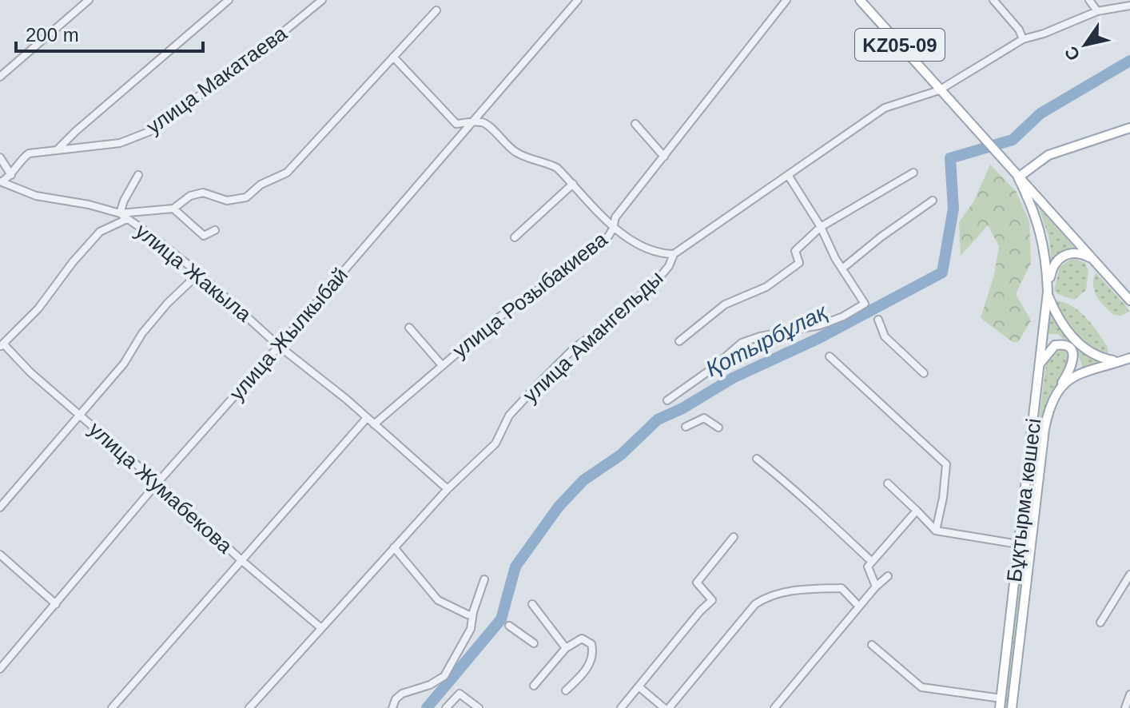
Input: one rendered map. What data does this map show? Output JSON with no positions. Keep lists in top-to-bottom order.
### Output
{
  "streets": {
    "main road": ["KZ05-09", "Бұқтырма көшесі"],
    "street": [
      "улица Макатаева",
      "улица Жакыла",
      "улица Розыбакиева",
      "улица Жылкыбай",
      "улица Амангельды",
      "улица Жумабекова"
    ]
  },
  "crossings": [
    ["KZ05-09", "улица Амангельды"],
    ["KZ05-09", "Бұқтырма көшесі"],
    ["улица Макатаева", "улица Жакыла"],
    ["улица Жакыла", "улица Розыбакиева"],
    ["улица Жакыла", "улица Жылкыбай"],
    ["улица Жакыла", "улица Амангельды"],
    ["улица Жылкыбай", "улица Жумабекова"],
    ["улица Амангельды", "улица Жумабекова"]
  ],
  "water": ["Қотырбұлақ"],
  "scale_bar": "200 m",
  "north": "bottom left"
}
